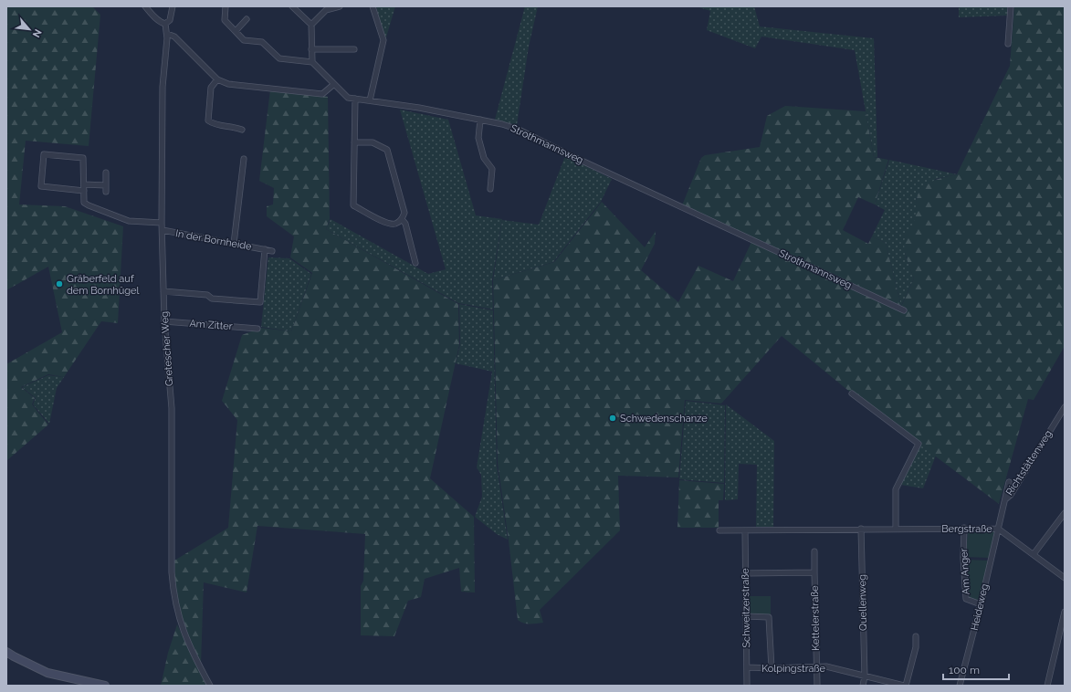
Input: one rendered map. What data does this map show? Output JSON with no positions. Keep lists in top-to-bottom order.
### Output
{
  "streets": {
    "street": [
      "Strothmannsweg",
      "In der Bornheide",
      "Am Zitter",
      "Gretescher Weg",
      "Richtstättenweg",
      "Bergstraße",
      "Am Anger",
      "Quellenweg",
      "Heideweg",
      "Schweitzerstraße",
      "Kettelerstraße",
      "Kolpingstraße"
    ]
  },
  "crossings": [
    ["In der Bornheide", "Gretescher Weg"],
    ["Am Zitter", "Gretescher Weg"],
    ["Richtstättenweg", "Bergstraße"],
    ["Richtstättenweg", "Heideweg"],
    ["Bergstraße", "Am Anger"],
    ["Bergstraße", "Quellenweg"],
    ["Bergstraße", "Heideweg"],
    ["Bergstraße", "Schweitzerstraße"],
    ["Am Anger", "Heideweg"],
    ["Quellenweg", "Kolpingstraße"],
    ["Schweitzerstraße", "Kettelerstraße"],
    ["Schweitzerstraße", "Kolpingstraße"],
    ["Kettelerstraße", "Kolpingstraße"]
  ],
  "places": ["Gräberfeld auf dem Bornhügel", "Schwedenschanze"],
  "scale_bar": "100 m",
  "north": "bottom right"
}
